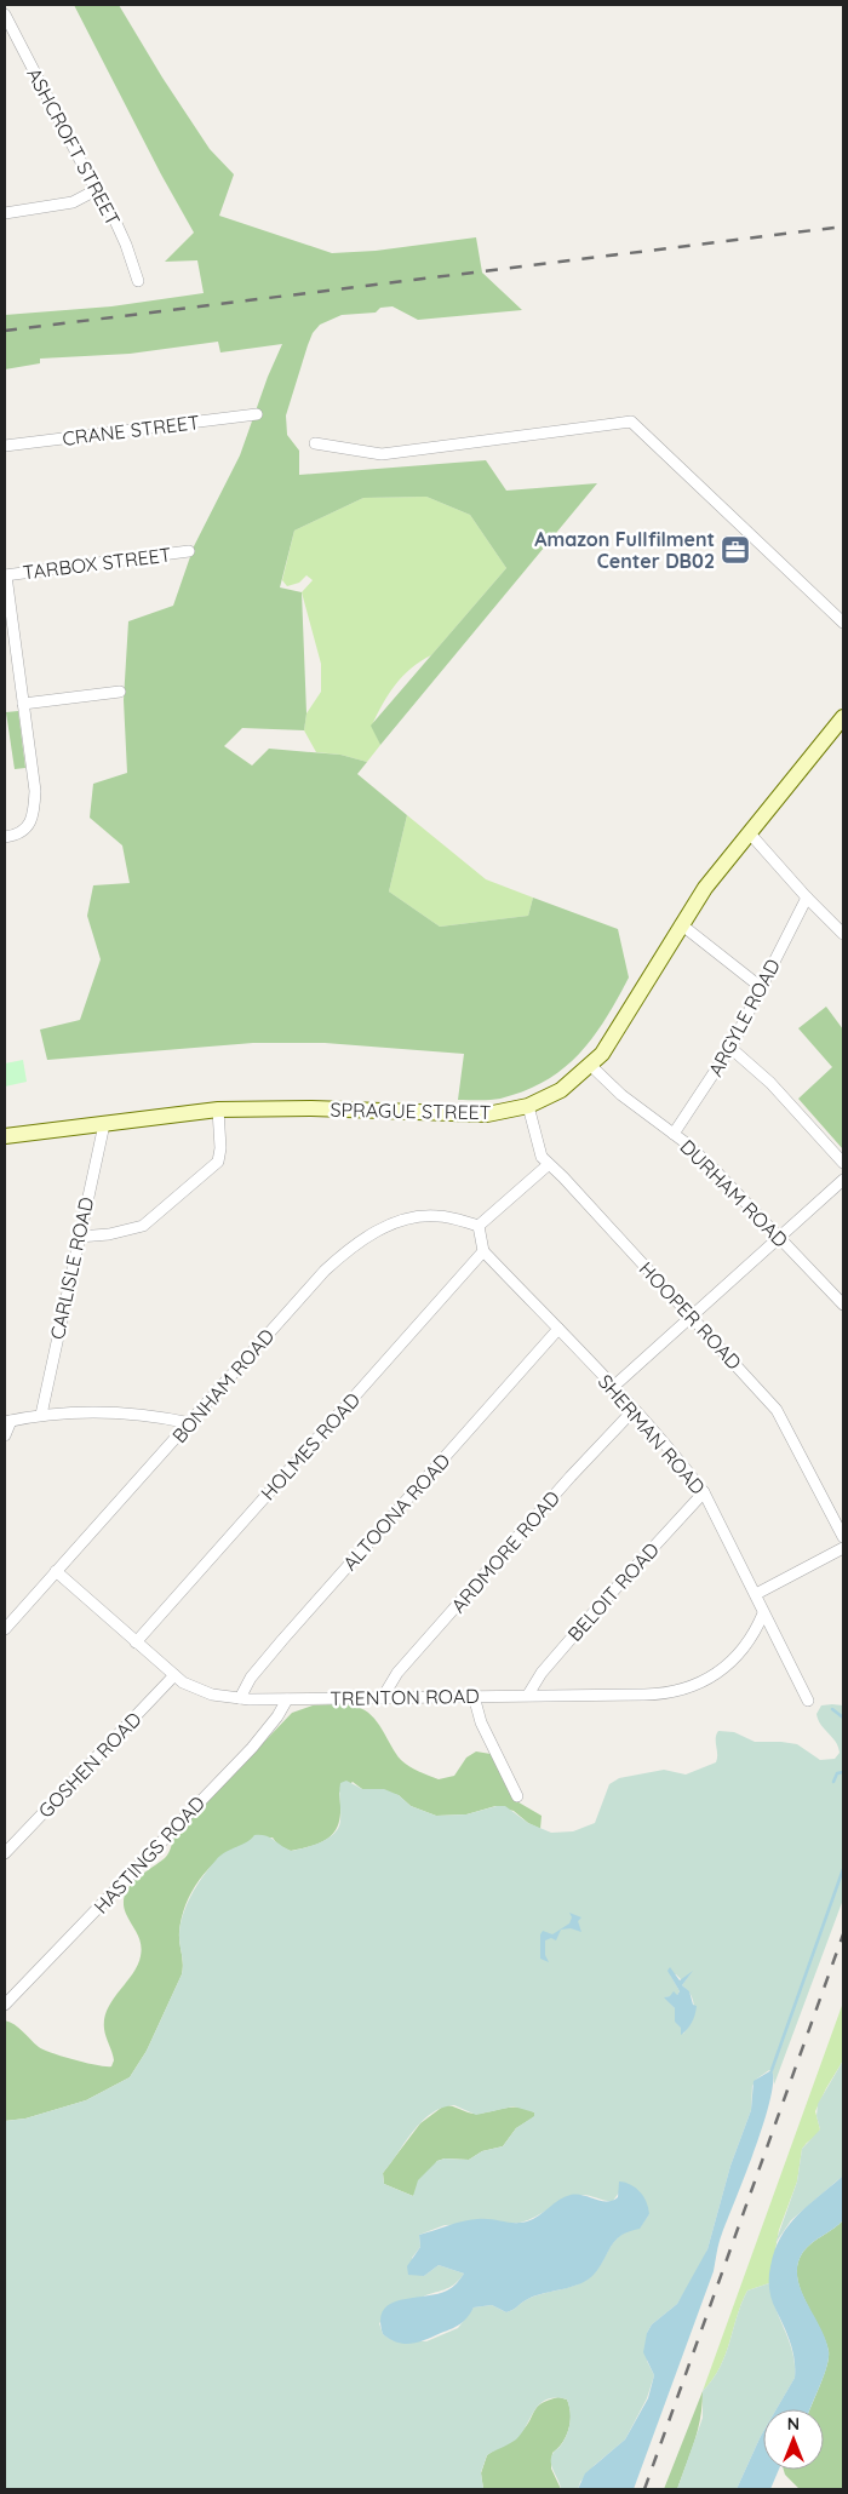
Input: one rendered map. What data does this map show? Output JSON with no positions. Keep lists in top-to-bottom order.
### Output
{
  "streets": {
    "main road": ["SPRAGUE STREET"],
    "street": [
      "ASHCROFT STREET",
      "CRANE STREET",
      "TARBOX STREET",
      "ARGYLE ROAD",
      "DURHAM ROAD",
      "CARLISLE ROAD",
      "HOOPER ROAD",
      "BONHAM ROAD",
      "SHERMAN ROAD",
      "HOLMES ROAD",
      "ALTOONA ROAD",
      "ARDMORE ROAD",
      "BELOIT ROAD",
      "TRENTON ROAD",
      "GOSHEN ROAD",
      "HASTINGS ROAD"
    ]
  },
  "crossings": [
    ["ARGYLE ROAD", "DURHAM ROAD"],
    ["SPRAGUE STREET", "DURHAM ROAD"],
    ["SPRAGUE STREET", "CARLISLE ROAD"],
    ["SPRAGUE STREET", "HOOPER ROAD"],
    ["BONHAM ROAD", "TRENTON ROAD"],
    ["SHERMAN ROAD", "HOLMES ROAD"],
    ["SHERMAN ROAD", "ALTOONA ROAD"],
    ["SHERMAN ROAD", "ARDMORE ROAD"],
    ["SHERMAN ROAD", "BELOIT ROAD"],
    ["SHERMAN ROAD", "TRENTON ROAD"],
    ["HOLMES ROAD", "TRENTON ROAD"],
    ["ALTOONA ROAD", "TRENTON ROAD"],
    ["ARDMORE ROAD", "TRENTON ROAD"],
    ["BELOIT ROAD", "TRENTON ROAD"],
    ["TRENTON ROAD", "GOSHEN ROAD"],
    ["TRENTON ROAD", "HASTINGS ROAD"]
  ],
  "places": {
    "office": ["Amazon Fullfilment Center DB02"]
  },
  "north": "top"
}
